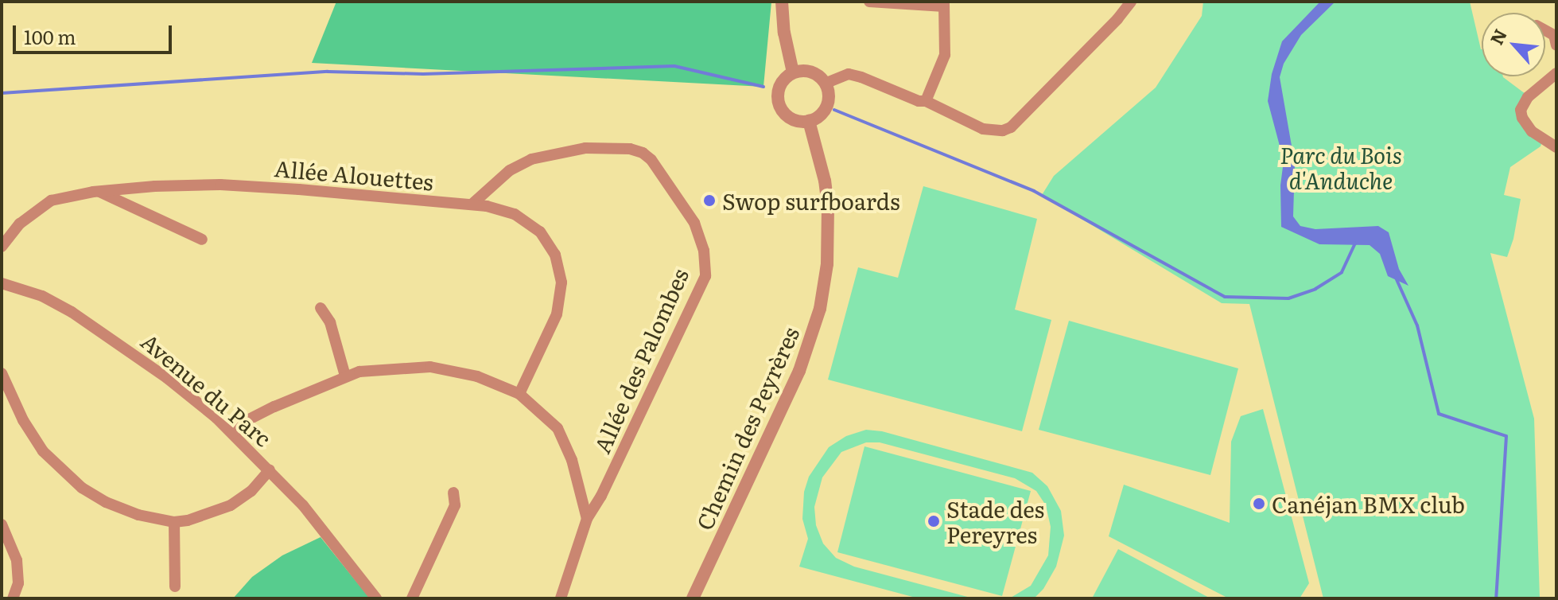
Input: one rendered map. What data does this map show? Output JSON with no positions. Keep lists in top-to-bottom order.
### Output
{
  "streets": {
    "street": [
      "Allée Alouettes",
      "Allée des Palombes",
      "Avenue du Parc",
      "Chemin des Peyrères"
    ]
  },
  "crossings": [
    ["Allée Alouettes", "Allée des Palombes"]
  ],
  "parks": ["Parc du Bois d'Anduche"],
  "places": ["Swop surfboards", "Canéjan BMX club", "Stade des Pereyres"],
  "scale_bar": "100 m",
  "north": "top left"
}
